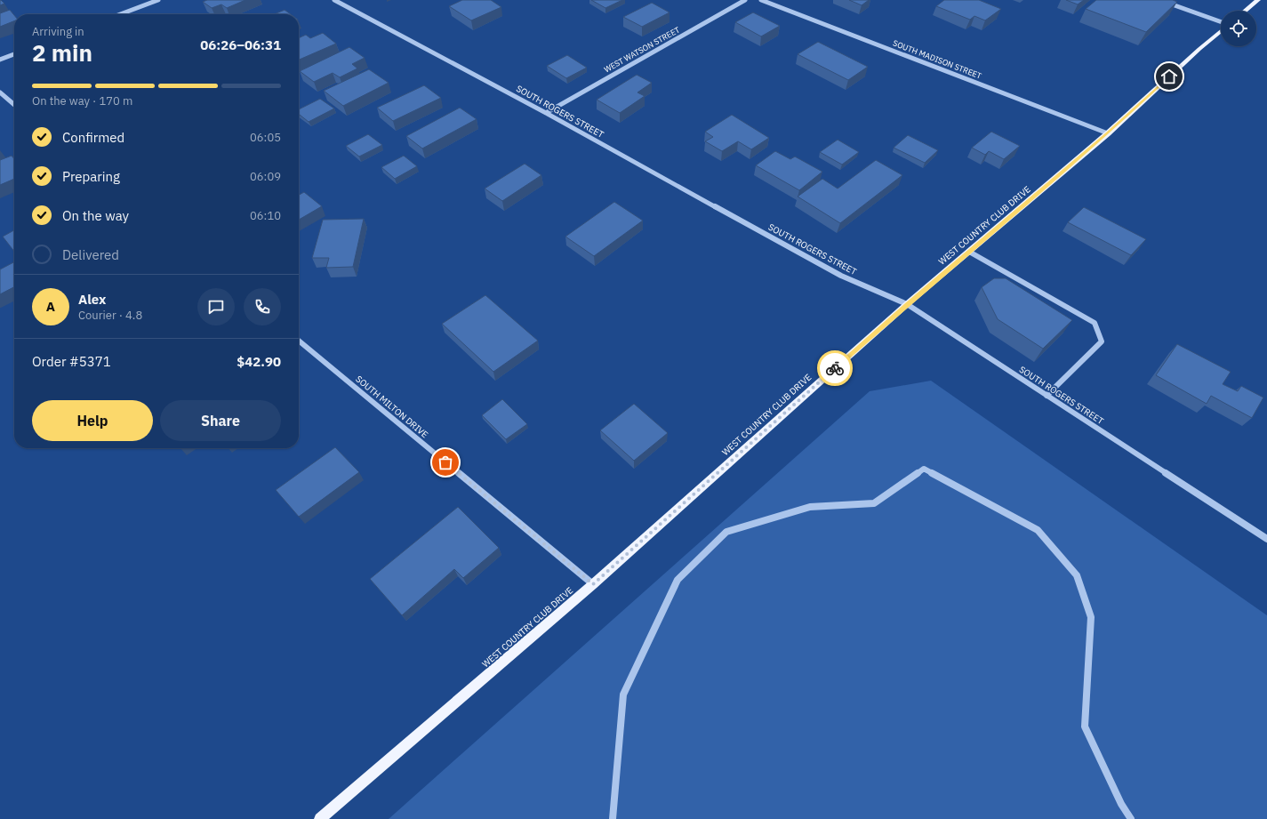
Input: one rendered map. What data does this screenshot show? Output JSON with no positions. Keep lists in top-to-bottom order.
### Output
{
  "streets": {
    "main road": ["WEST COUNTRY CLUB DRIVE"],
    "street": [
      "WEST WATSON STREET",
      "SOUTH MADISON STREET",
      "SOUTH ROGERS STREET",
      "SOUTH MILTON DRIVE"
    ]
  },
  "crossings": [
    ["WEST WATSON STREET", "SOUTH ROGERS STREET"],
    ["SOUTH MADISON STREET", "WEST COUNTRY CLUB DRIVE"],
    ["SOUTH ROGERS STREET", "WEST COUNTRY CLUB DRIVE"],
    ["WEST COUNTRY CLUB DRIVE", "SOUTH MILTON DRIVE"]
  ],
  "page": {
    "heading": ["2 min", "Arriving in", "06:26–06:31"],
    "panel": [
      "Alex",
      "Courier · 4.8",
      "Order #5371",
      "$42.90"
    ],
    "bar": "On the way · 170 m",
    "list": [
      ["Confirmed", "06:05"],
      ["Preparing", "06:09"],
      ["On the way", "06:10"],
      "Delivered"
    ],
    "round": "A",
    "buttons": ["Help", "Share"]
  }
}
